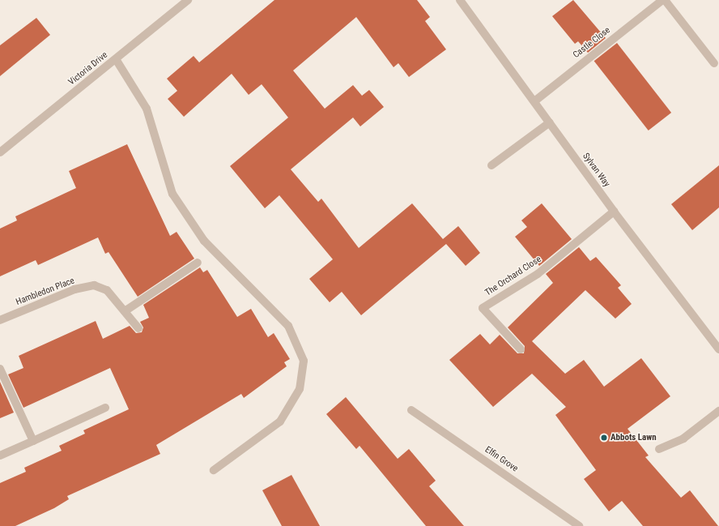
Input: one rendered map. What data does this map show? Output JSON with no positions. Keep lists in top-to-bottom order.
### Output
{
  "streets": {
    "street": [
      "Castle Close",
      "Victoria Drive",
      "Sylvan Way",
      "The Orchard Close",
      "Hambledon Place",
      "Elfin Grove"
    ]
  },
  "crossings": [
    ["Castle Close", "Sylvan Way"],
    ["Sylvan Way", "The Orchard Close"]
  ],
  "places": ["Abbots Lawn"]
}
